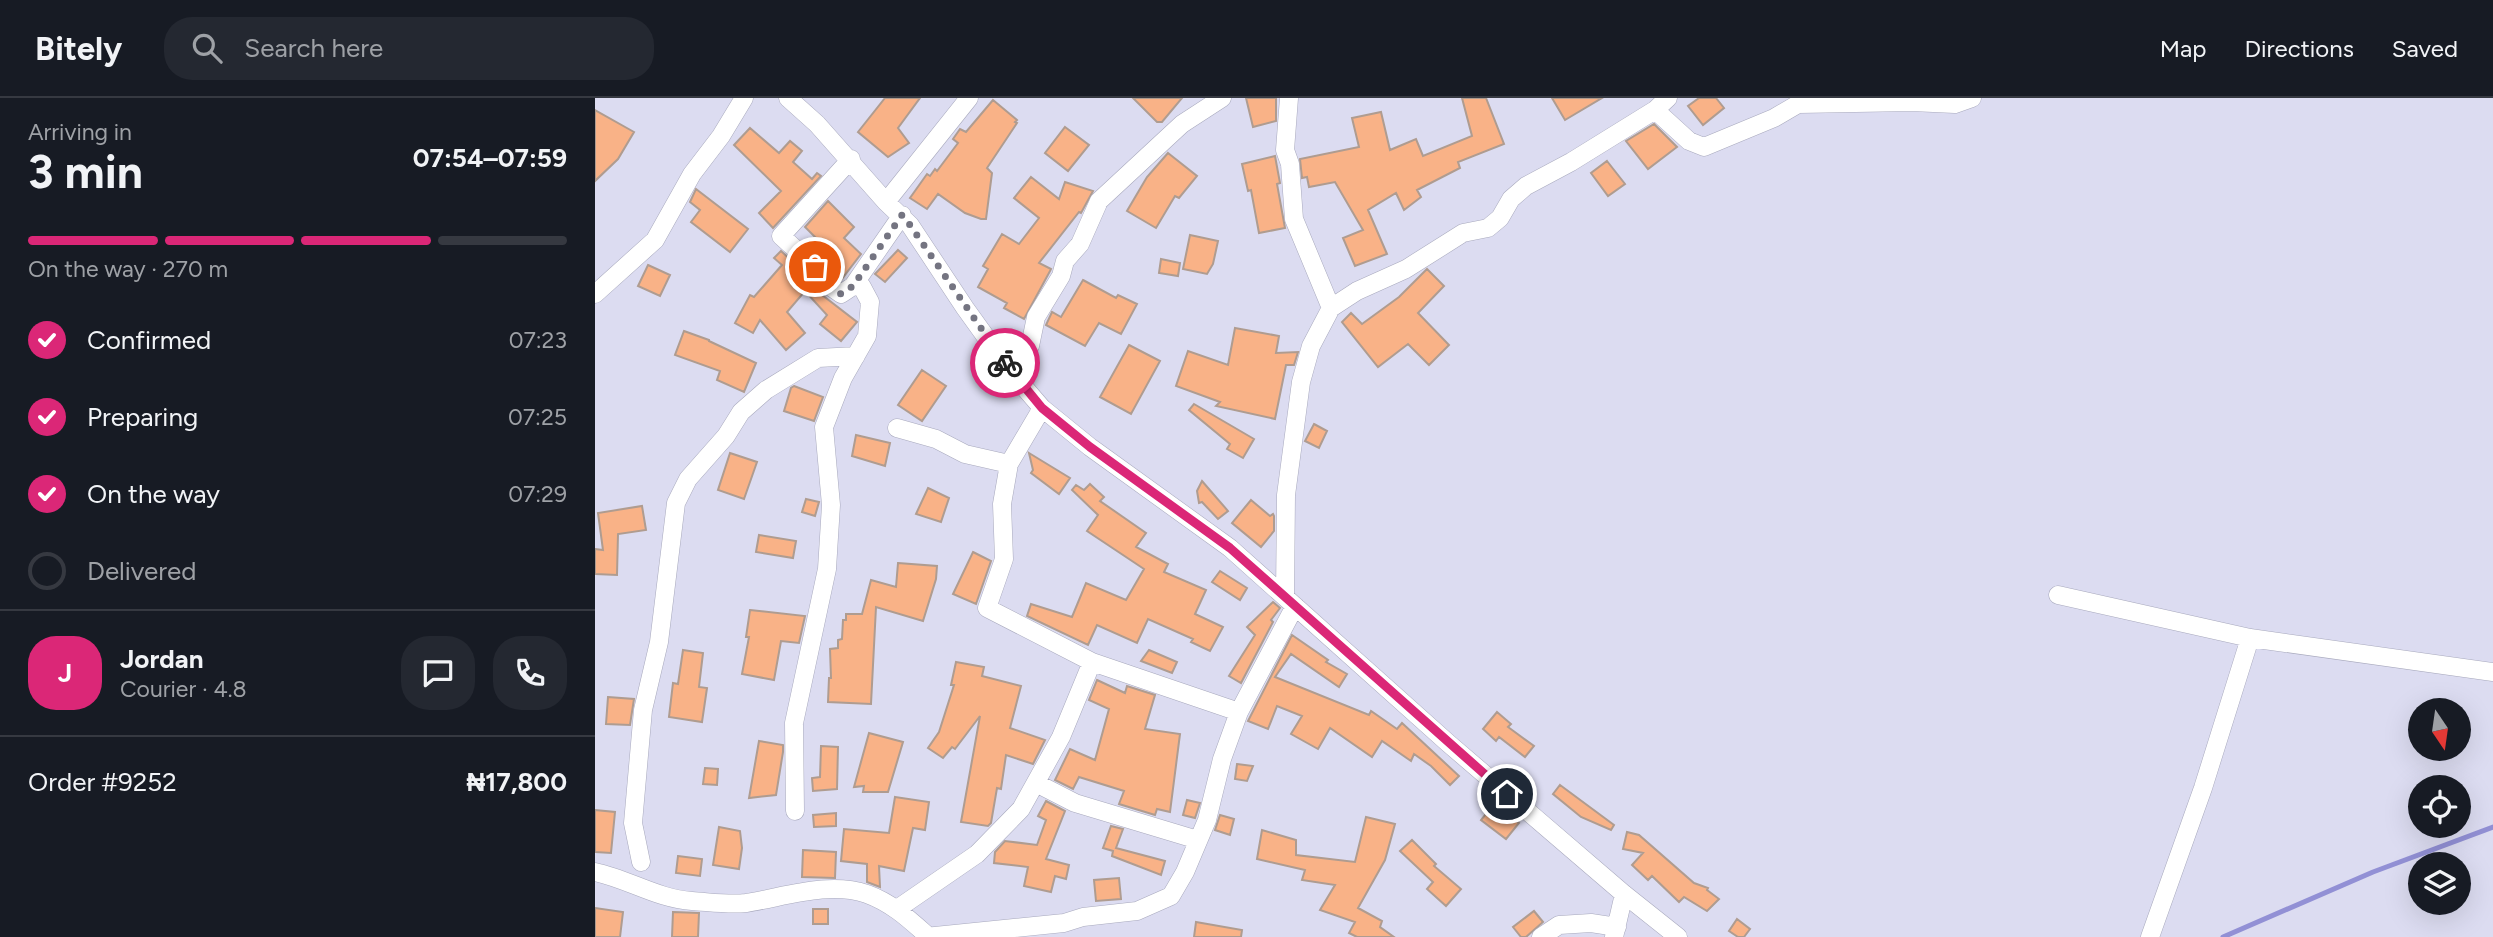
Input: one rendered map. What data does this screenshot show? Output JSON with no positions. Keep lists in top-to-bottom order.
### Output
{
  "north": "bottom",
  "page": {
    "header": "Bitely",
    "search": "Search here",
    "nav": ["Map", "Directions", "Saved"],
    "heading": ["3 min", "Arriving in", "07:54–07:59"],
    "panel": [
      "Jordan",
      "Courier · 4.8",
      "Order #9252",
      "₦17,800"
    ],
    "bar": "On the way · 270 m",
    "list": [
      ["Confirmed", "07:23"],
      ["Preparing", "07:25"],
      ["On the way", "07:29"],
      "Delivered"
    ],
    "round": "J"
  }
}
